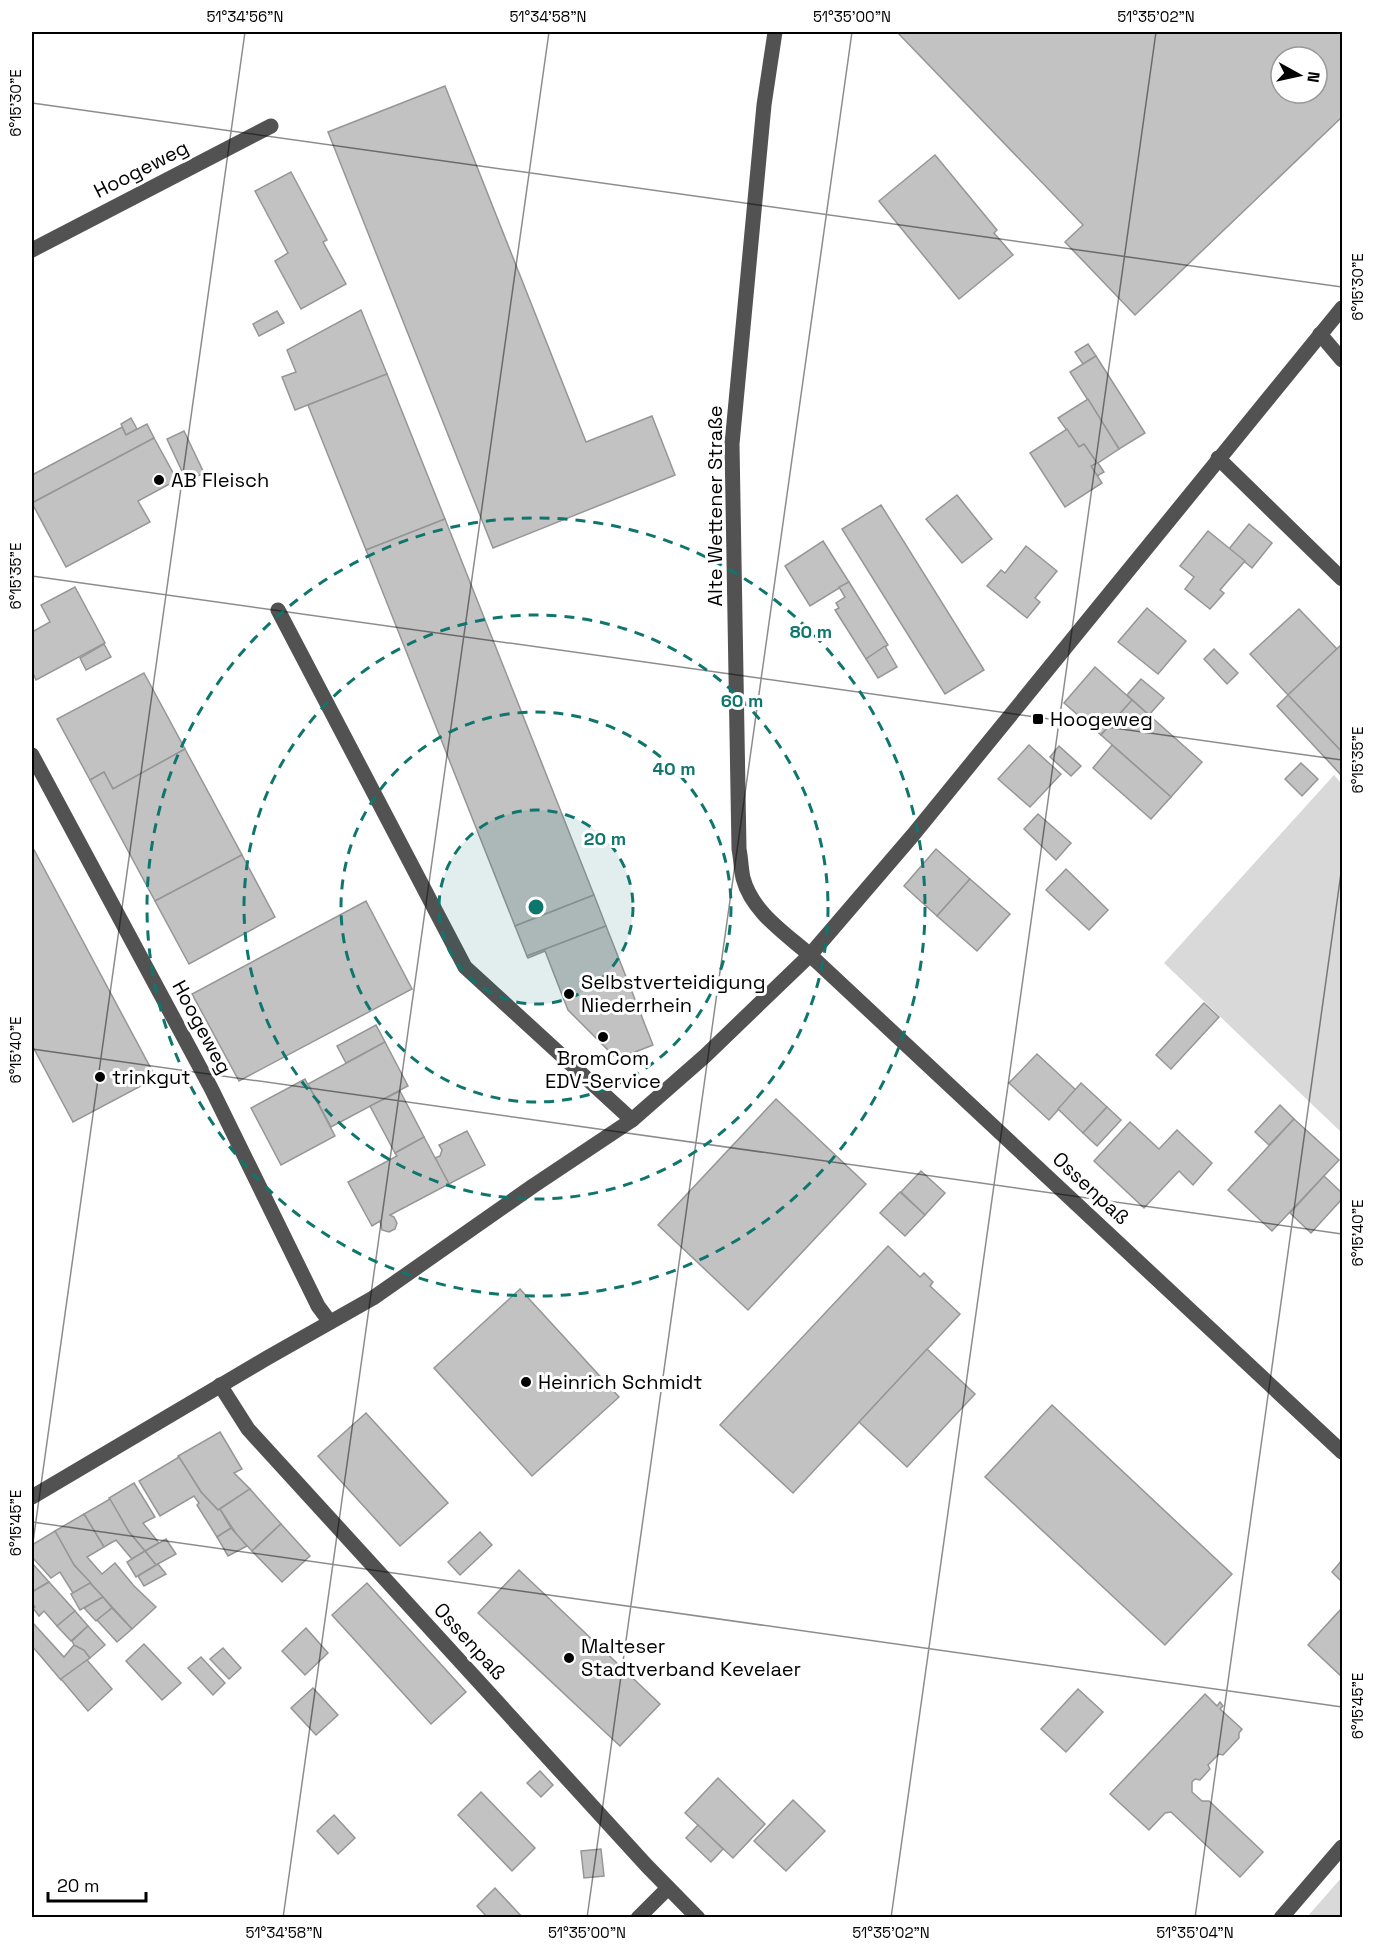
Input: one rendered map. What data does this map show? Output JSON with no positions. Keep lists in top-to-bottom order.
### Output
{
  "streets": {
    "street": ["Hoogeweg", "Alte Wettener Straße", "Ossenpaß"]
  },
  "crossings": [
    ["Alte Wettener Straße", "Ossenpaß"]
  ],
  "places": {
    "other": [
      "AB Fleisch",
      "Selbstverteidigung Niederrhein",
      "BromCom EDV-Service",
      "trinkgut",
      "Heinrich Schmidt",
      "Malteser Stadtverband Kevelaer"
    ],
    "transit": ["Hoogeweg"]
  },
  "scale_bar": "20 m",
  "north": "right",
  "coordinates": [
    "51°34'56\"N",
    "51°34'58\"N",
    "51°35'00\"N",
    "51°35'02\"N",
    "6°15'30\"E",
    "6°15'35\"E",
    "6°15'40\"E",
    "6°15'45\"E",
    "51°35'04\"N"
  ],
  "rings": [
    "80 m",
    "60 m",
    "40 m",
    "20 m"
  ]
}
